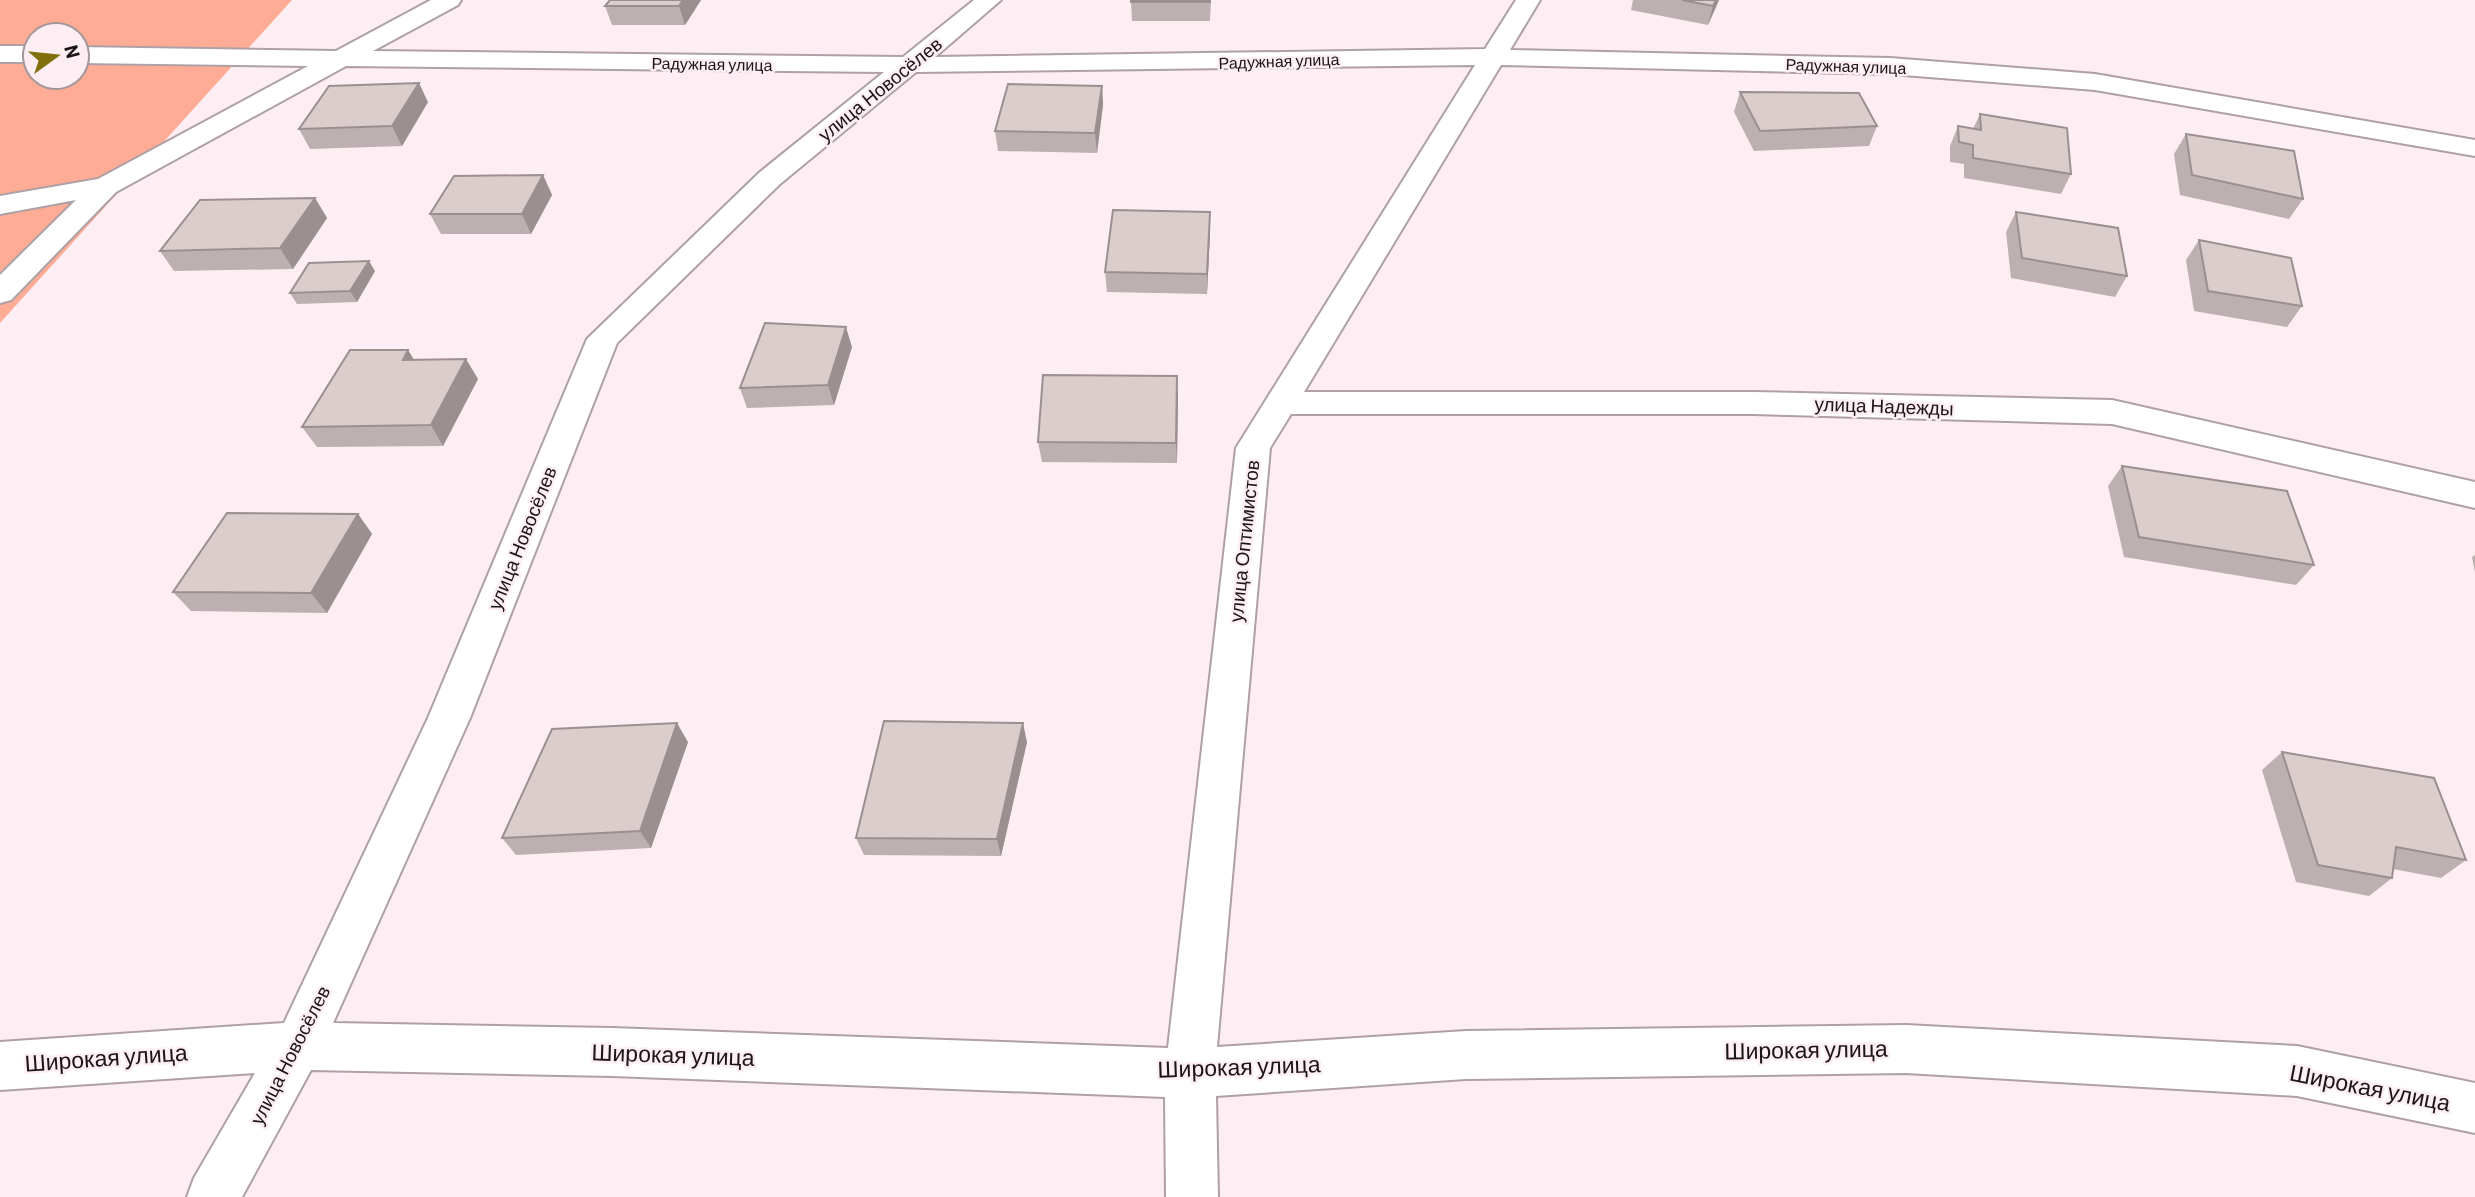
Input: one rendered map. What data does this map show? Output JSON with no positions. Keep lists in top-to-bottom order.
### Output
{
  "streets": {
    "street": [
      "Радужная улица",
      "улица Новосёлев",
      "улица Надежды",
      "улица Оптимистов",
      "Широкая улица"
    ]
  },
  "crossings": [
    ["Радужная улица", "улица Новосёлев"],
    ["Радужная улица", "улица Оптимистов"],
    ["улица Новосёлев", "Широкая улица"],
    ["улица Надежды", "улица Оптимистов"],
    ["улица Оптимистов", "Широкая улица"]
  ],
  "north": "right"
}
